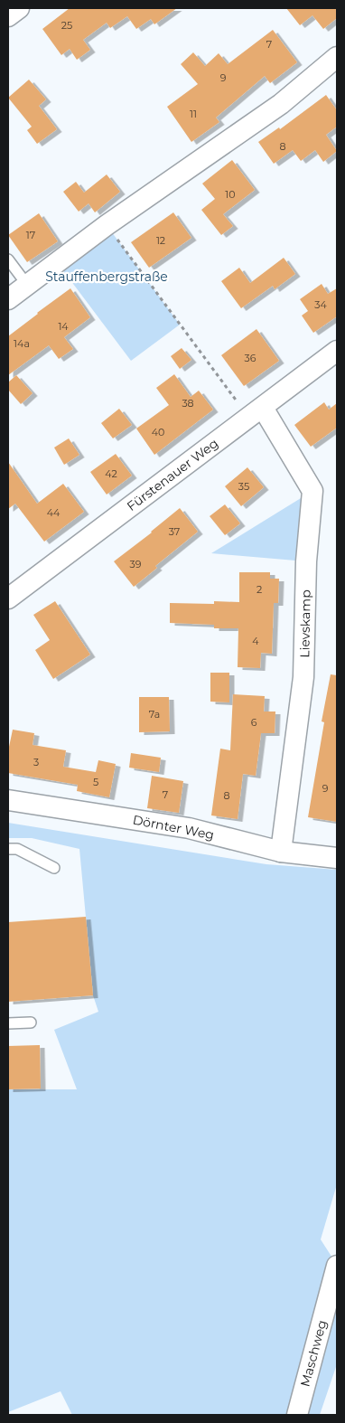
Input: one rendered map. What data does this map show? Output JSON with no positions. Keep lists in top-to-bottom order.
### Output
{
  "streets": {
    "street": [
      "Fürstenauer Weg",
      "Lievskamp",
      "Dörnter Weg",
      "Maschweg"
    ]
  },
  "crossings": [
    ["Fürstenauer Weg", "Lievskamp"],
    ["Lievskamp", "Dörnter Weg"]
  ],
  "parks": ["Stauffenbergstraße"],
  "house_numbers": [
    "25",
    "7",
    "9",
    "11",
    "8",
    "10",
    "17",
    "12",
    "34",
    "14",
    "14a",
    "36",
    "38",
    "40",
    "42",
    "35",
    "44",
    "37",
    "39",
    "2",
    "4",
    "7a",
    "6",
    "3",
    "5",
    "9",
    "7",
    "8"
  ]
}
